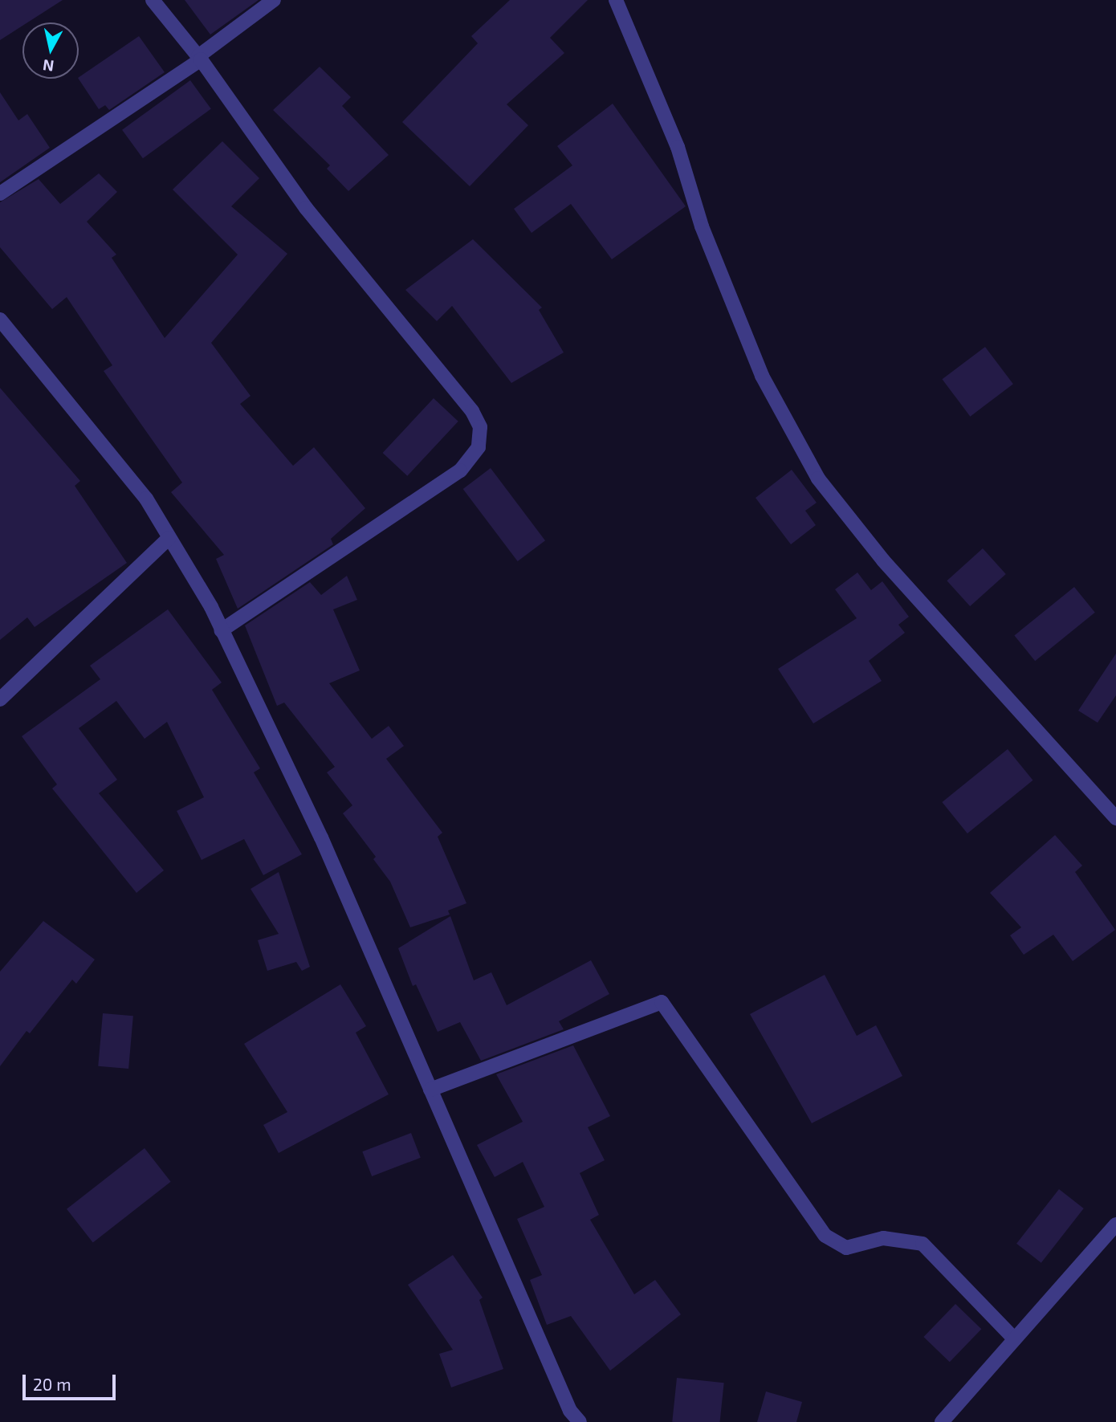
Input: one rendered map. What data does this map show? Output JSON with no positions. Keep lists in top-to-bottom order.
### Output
{
  "scale_bar": "20 m",
  "north": "bottom"
}
